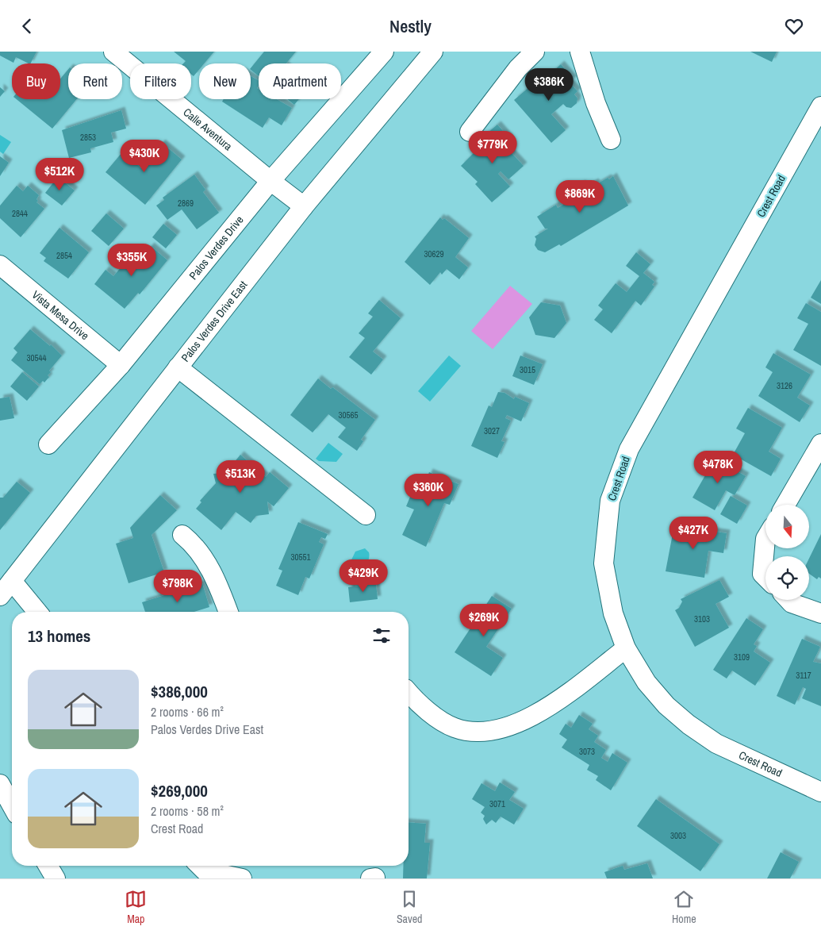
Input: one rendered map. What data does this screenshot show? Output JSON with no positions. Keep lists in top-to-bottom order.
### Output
{
  "streets": {
    "street": [
      "Calle Aventura",
      "Crest Road",
      "Palos Verdes Drive",
      "Vista Mesa Drive",
      "Palos Verdes Drive East"
    ]
  },
  "crossings": [
    ["Calle Aventura", "Palos Verdes Drive"],
    ["Calle Aventura", "Palos Verdes Drive East"],
    ["Palos Verdes Drive", "Vista Mesa Drive"]
  ],
  "house_numbers": [
    "2853",
    "2869",
    "2844",
    "30629",
    "2854",
    "30544",
    "3015",
    "3126",
    "30565",
    "3027",
    "30551",
    "3103",
    "3109",
    "3117",
    "3073",
    "3071",
    "3003"
  ],
  "north": "bottom",
  "page": {
    "header": "Nestly",
    "chip": [
      "Buy",
      "Rent",
      "Filters",
      "New",
      "Apartment"
    ],
    "price": [
      "$386K",
      "$779K",
      "$430K",
      "$512K",
      "$869K",
      "$355K",
      "$478K",
      "$513K",
      "$360K",
      "$427K",
      "$429K",
      "$798K",
      "$269K"
    ],
    "heading": "13 homes",
    "list": [
      {
        "name": "$386,000",
        "note": "2 rooms · 66 m² · Palos Verdes Drive East"
      },
      {
        "name": "$269,000",
        "note": "2 rooms · 58 m² · Crest Road"
      }
    ],
    "tabs": ["Map", "Saved", "Home"]
  }
}
